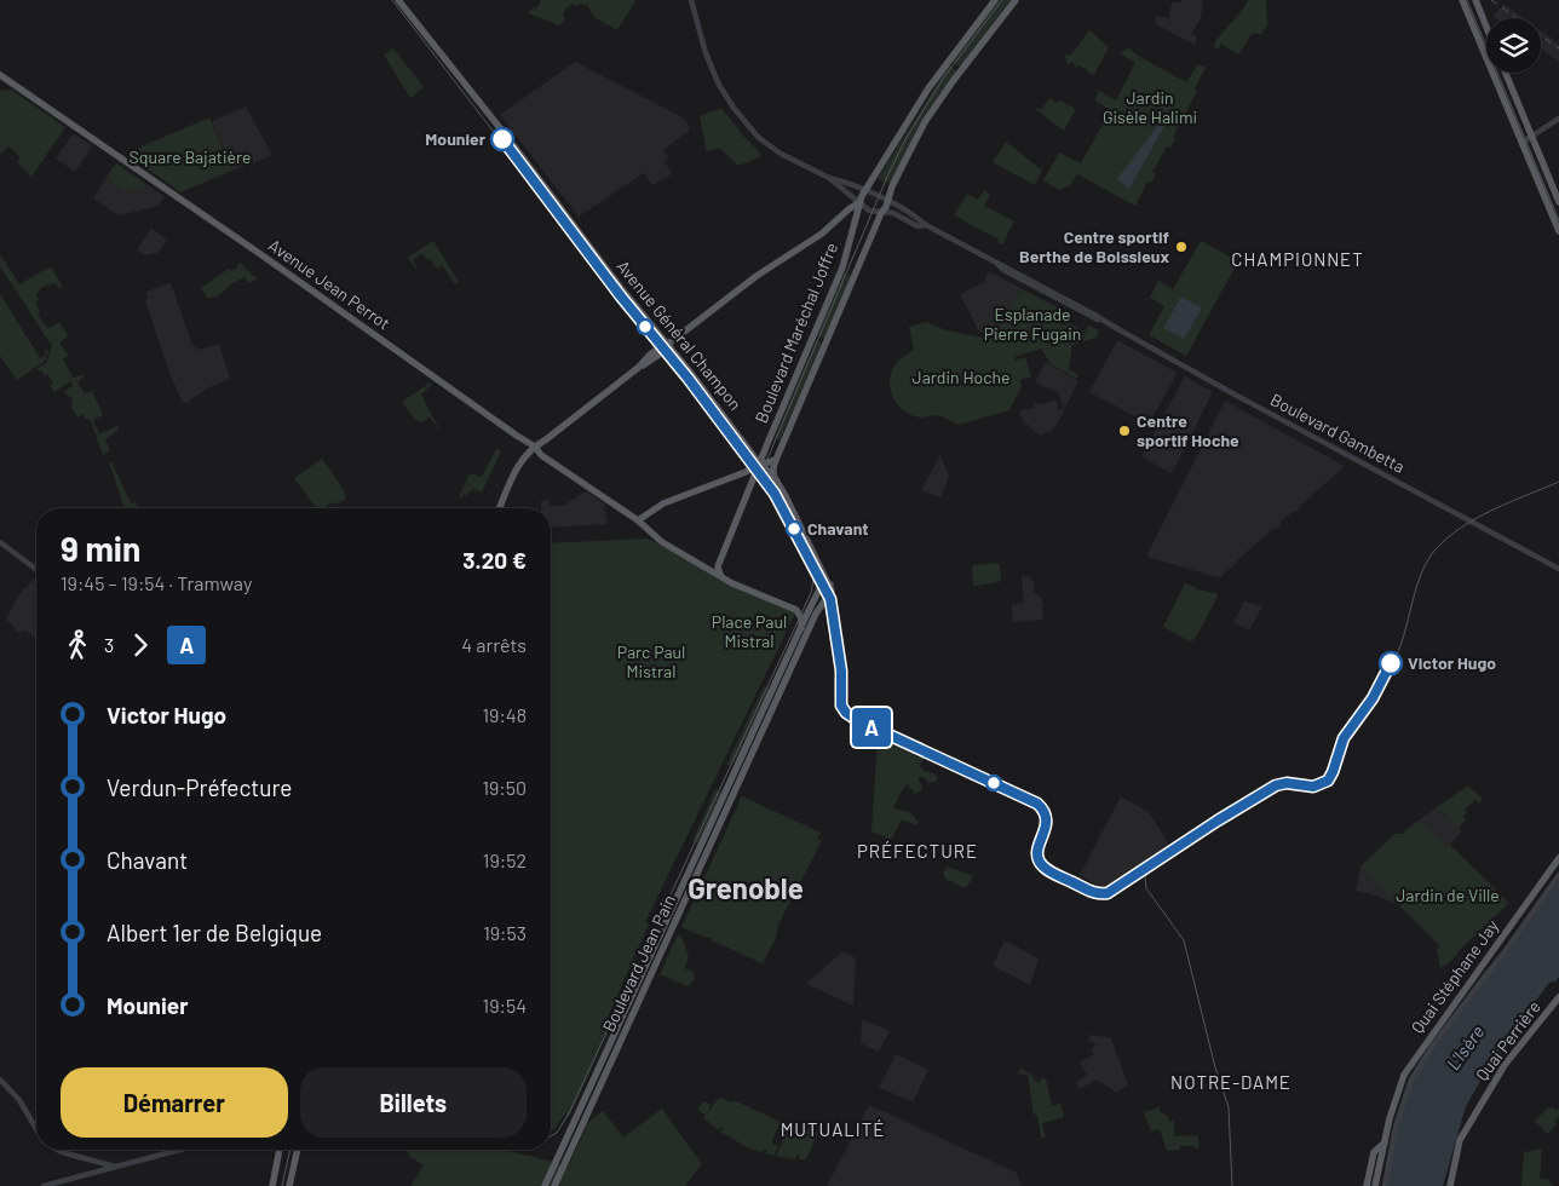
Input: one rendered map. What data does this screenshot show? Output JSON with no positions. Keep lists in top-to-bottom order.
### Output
{
  "streets": {
    "main road": [
      "Avenue Jean Perrot",
      "Boulevard Maréchal Joffre",
      "Avenue Général Champon",
      "Boulevard Jean Pain",
      "Quai Stéphane Jay",
      "Quai Perrière"
    ],
    "street": ["Boulevard Gambetta"]
  },
  "crossings": [
    ["Boulevard Maréchal Joffre", "Avenue Général Champon"],
    ["Boulevard Maréchal Joffre", "Boulevard Gambetta"]
  ],
  "districts": [
    "CHAMPIONNET",
    "PRÉFECTURE",
    "Grenoble",
    "NOTRE-DAME",
    "MUTUALITÉ"
  ],
  "water": ["L'Isère"],
  "parks": [
    "Jardin Gisèle Halimi",
    "Square Bajatière",
    "Esplanade Pierre Fugain",
    "Jardin Hoche",
    "Place Paul Mistral",
    "Parc Paul Mistral",
    "Jardin de Ville"
  ],
  "places": [
    "Mounier",
    "Centre sportif Berthe de Boissieux",
    "Centre sportif Hoche",
    "Chavant",
    "Victor Hugo"
  ],
  "lines": ["tram line A"],
  "page": {
    "on_map": "A",
    "heading": ["9 min", "19:45 – 19:54 · Tramway", "3.20 €"],
    "legs": ["3", "A", "4 arrêts"],
    "list": [
      {
        "name": "Victor Hugo",
        "value": "19:48"
      },
      {
        "name": "Verdun-Préfecture",
        "value": "19:50"
      },
      {
        "name": "Chavant",
        "value": "19:52"
      },
      {
        "name": "Albert 1er de Belgique",
        "value": "19:53"
      },
      {
        "name": "Mounier",
        "value": "19:54"
      }
    ],
    "buttons": ["Démarrer", "Billets"]
  }
}
